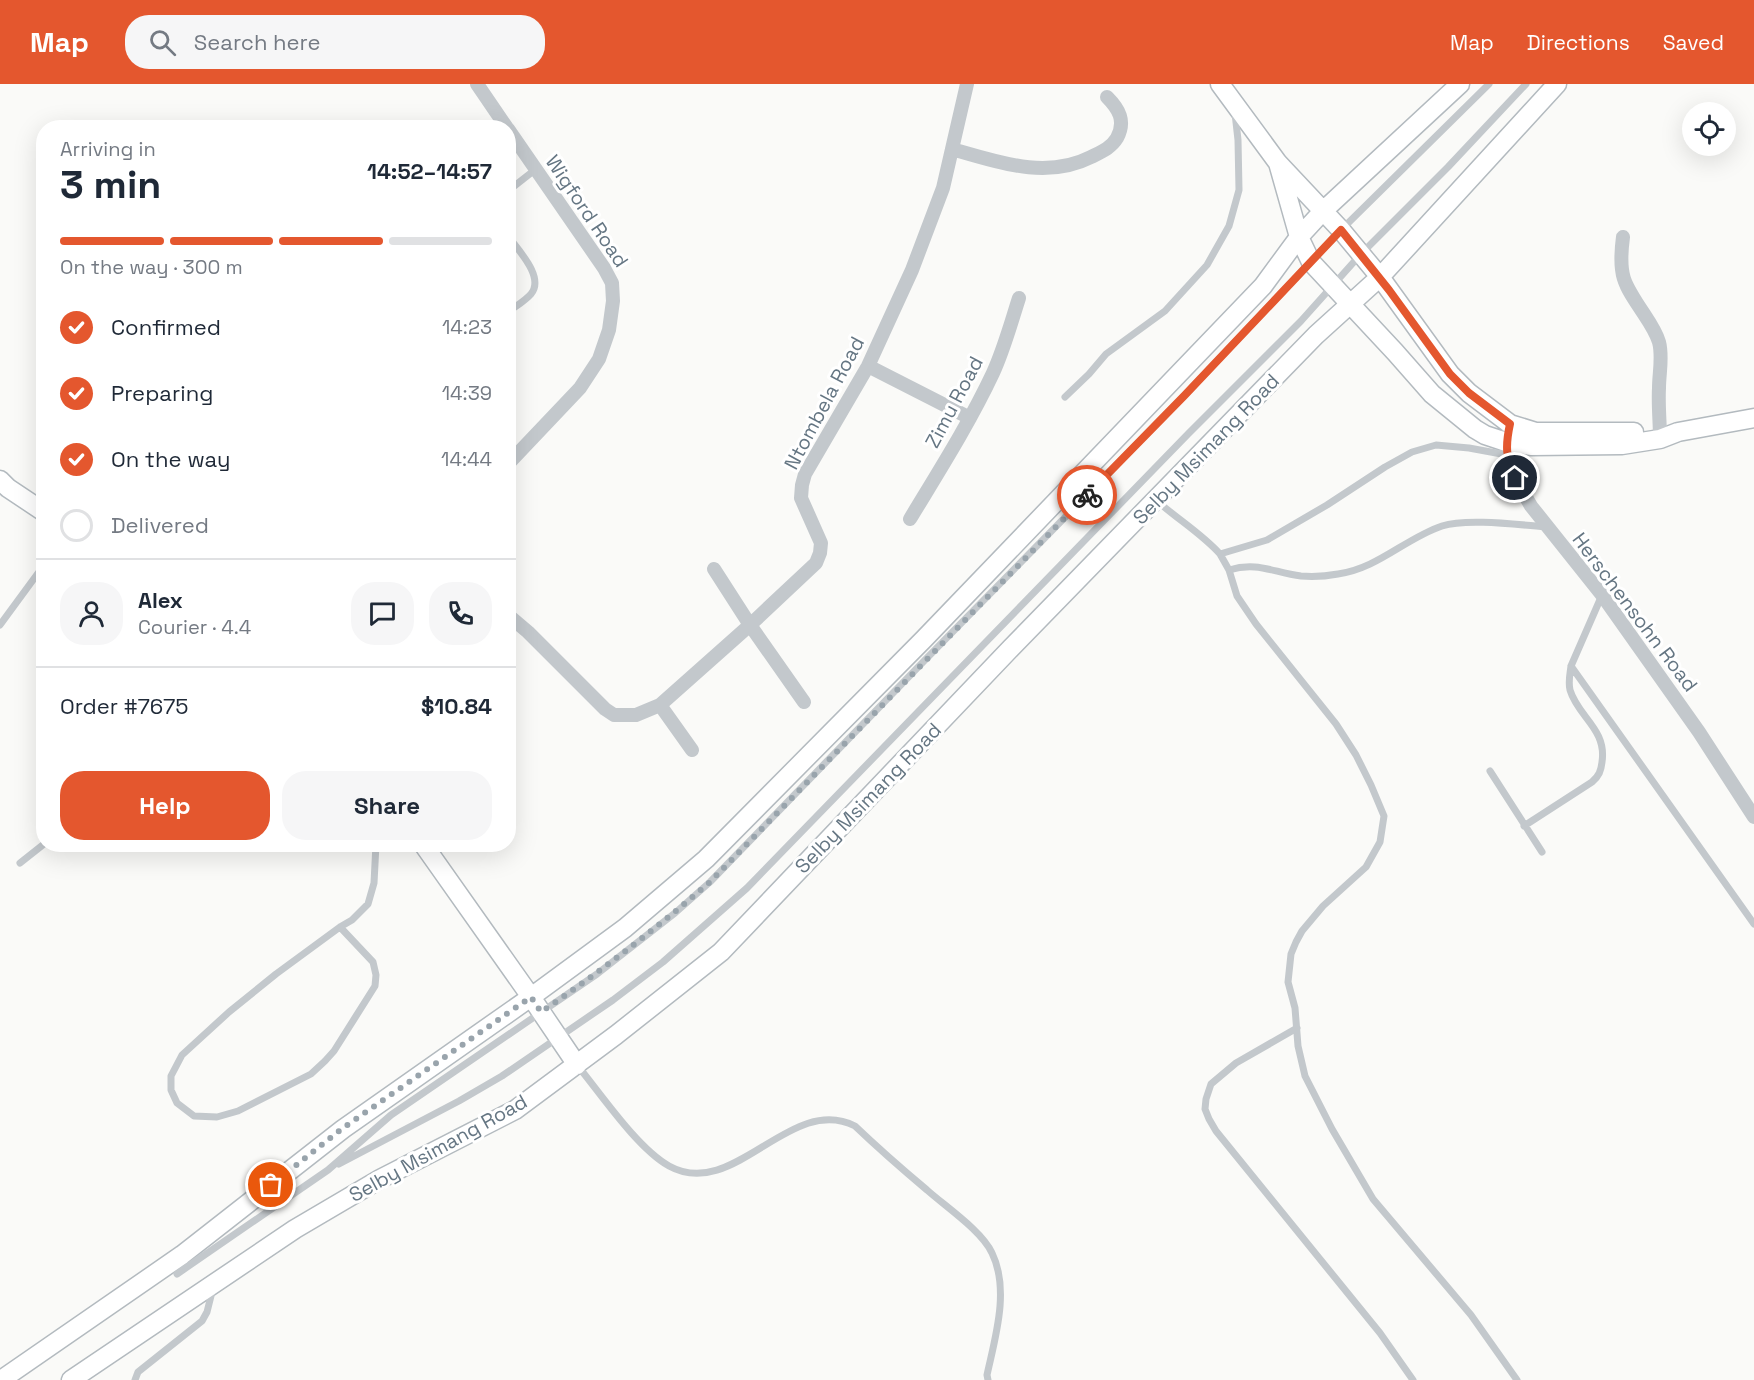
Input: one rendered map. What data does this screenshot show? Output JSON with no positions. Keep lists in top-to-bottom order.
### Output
{
  "streets": {
    "main road": ["Selby Msimang Road"],
    "street": [
      "Wigford Road",
      "Zimu Road",
      "Ntombela Road",
      "Herschensohn Road"
    ]
  },
  "page": {
    "header": "Map",
    "search": "Search here",
    "nav": ["Map", "Directions", "Saved"],
    "heading": ["3 min", "Arriving in", "14:52–14:57"],
    "panel": [
      "Alex",
      "Courier · 4.4",
      "Order #7675",
      "$10.84"
    ],
    "bar": "On the way · 300 m",
    "list": [
      ["Confirmed", "14:23"],
      ["Preparing", "14:39"],
      ["On the way", "14:44"],
      "Delivered"
    ],
    "buttons": ["Help", "Share"]
  }
}
